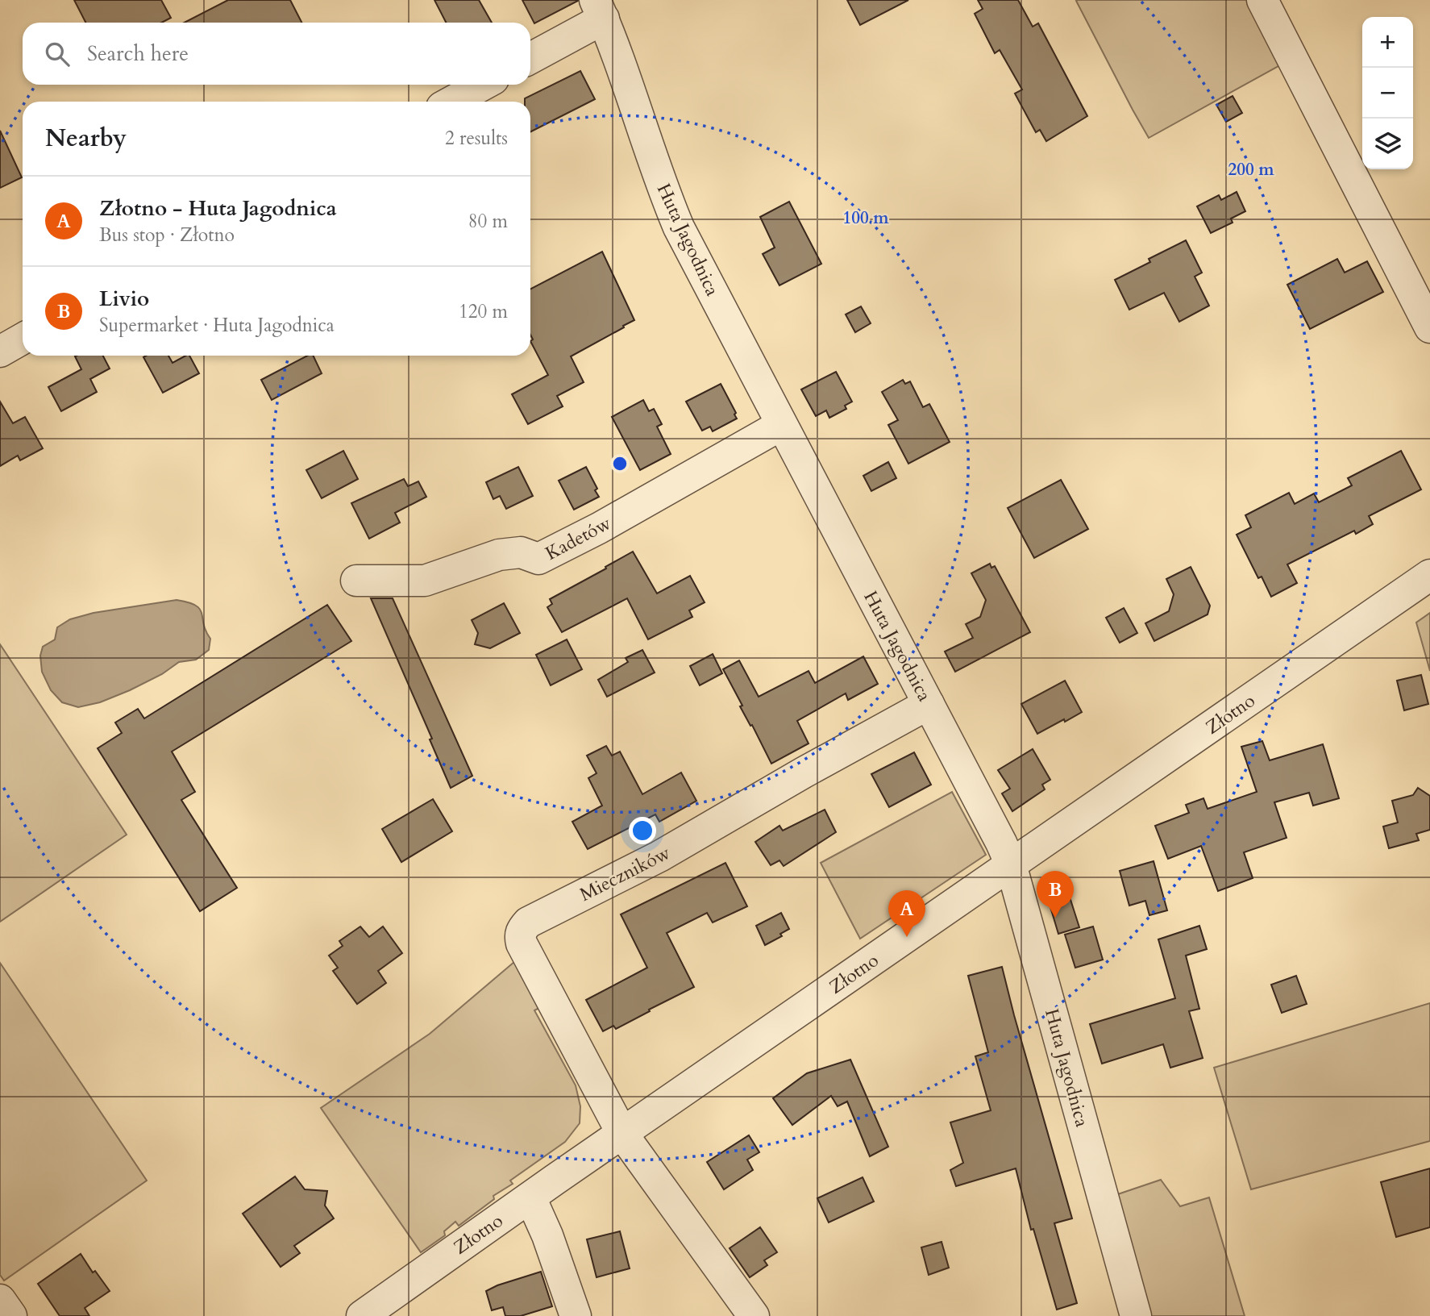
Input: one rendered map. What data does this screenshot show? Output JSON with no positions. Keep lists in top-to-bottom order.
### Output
{
  "streets": {
    "street": [
      "Huta Jagodnica",
      "Kadetów",
      "Złotno",
      "Mieczników"
    ]
  },
  "crossings": [
    ["Huta Jagodnica", "Kadetów"],
    ["Huta Jagodnica", "Złotno"],
    ["Huta Jagodnica", "Mieczników"],
    ["Złotno", "Mieczników"]
  ],
  "page": {
    "map_buttons": ["+", "−"],
    "search": "Search here",
    "heading": ["Nearby", "2 results"],
    "list": [
      {
        "mark": "A",
        "name": "Złotno - Huta Jagodnica",
        "note": "Bus stop · Złotno",
        "value": "80 m"
      },
      {
        "mark": "B",
        "name": "Livio",
        "note": "Supermarket · Huta Jagodnica",
        "value": "120 m"
      }
    ],
    "pins": ["B", "A"]
  },
  "rings": ["200 m", "100 m"]
}
